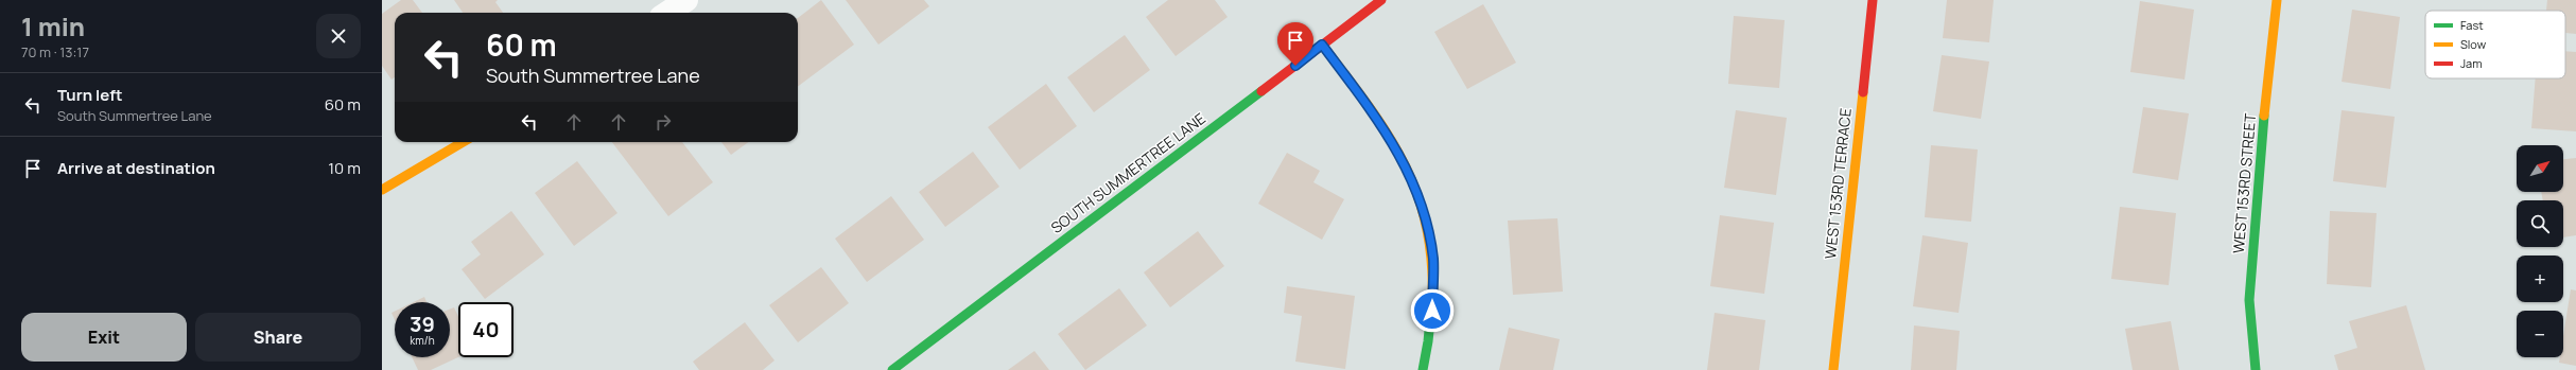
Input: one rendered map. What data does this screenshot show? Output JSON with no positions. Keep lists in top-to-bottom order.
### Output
{
  "streets": {
    "street": ["SOUTH SUMMERTREE LANE", "WEST 153RD TERRACE", "WEST 153RD STREET"]
  },
  "legend": ["Fast", "Slow", "Jam"],
  "north": "top right",
  "page": {
    "heading": ["1 min", "70 m · 13:17"],
    "turn": ["60 m", "South Summertree Lane"],
    "list": [
      {
        "name": "Turn left",
        "note": "South Summertree Lane",
        "value": "60 m"
      },
      {
        "name": "Arrive at destination",
        "value": "10 m"
      }
    ],
    "map_buttons": ["+", "−"],
    "speed": "39 km/h",
    "limit": "40",
    "buttons": ["Exit", "Share"]
  }
}
